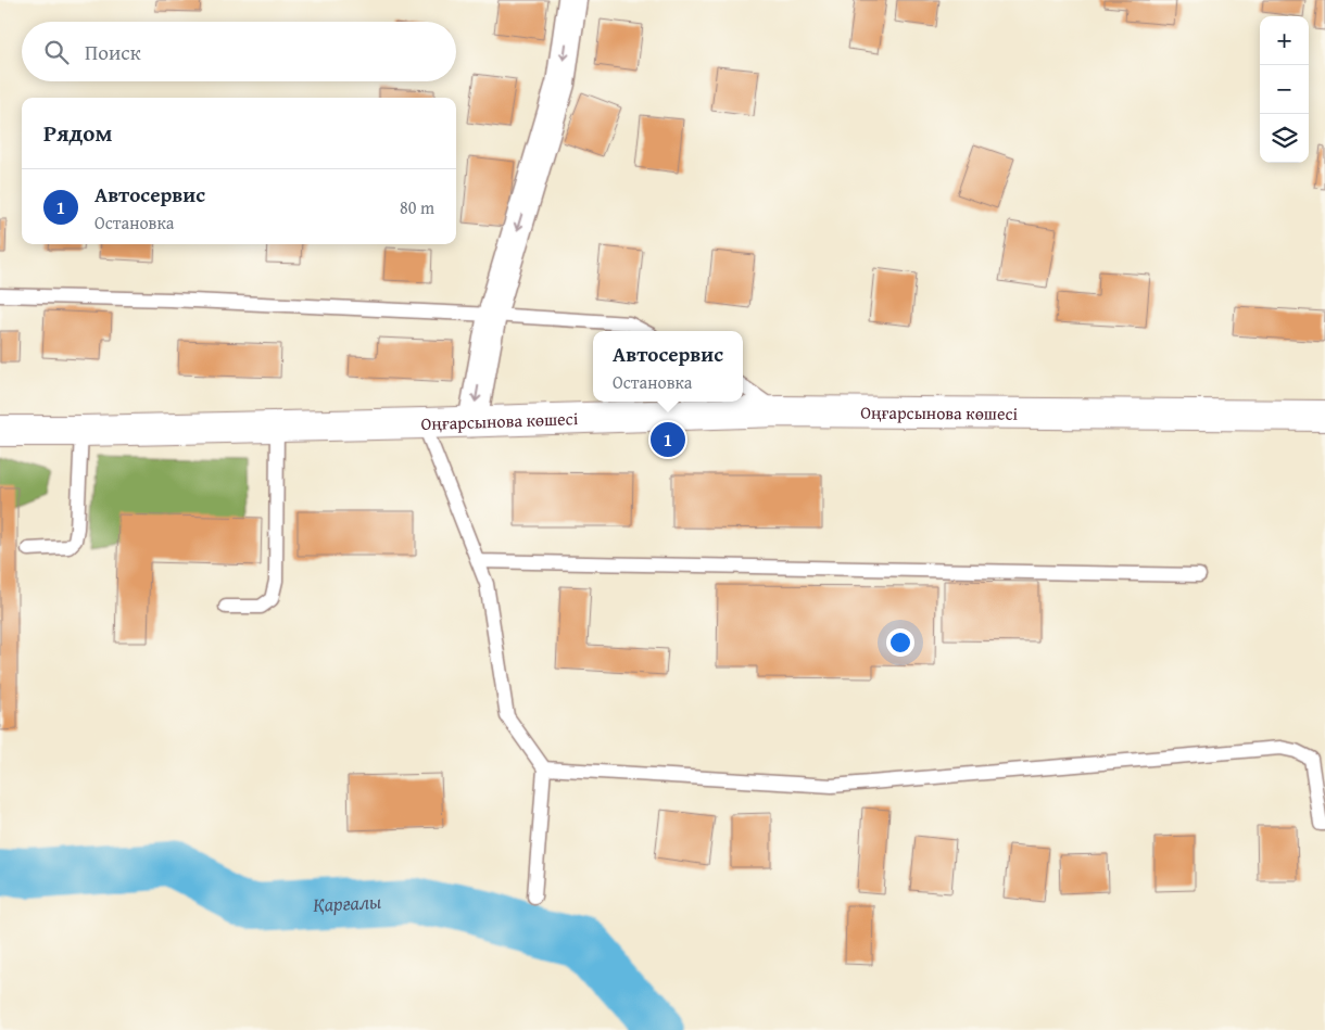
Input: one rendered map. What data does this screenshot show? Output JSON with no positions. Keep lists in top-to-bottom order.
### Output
{
  "streets": {
    "main road": ["Оңғарсынова көшесі"]
  },
  "water": ["Қарғалы"],
  "page": {
    "map_buttons": ["+", "−"],
    "search": "Поиск",
    "heading": "Рядом",
    "list": [
      {
        "mark": "1",
        "name": "Автосервис",
        "note": "Остановка",
        "value": "80 m"
      }
    ],
    "popup": ["Автосервис", "Остановка"],
    "pins": "1"
  }
}
